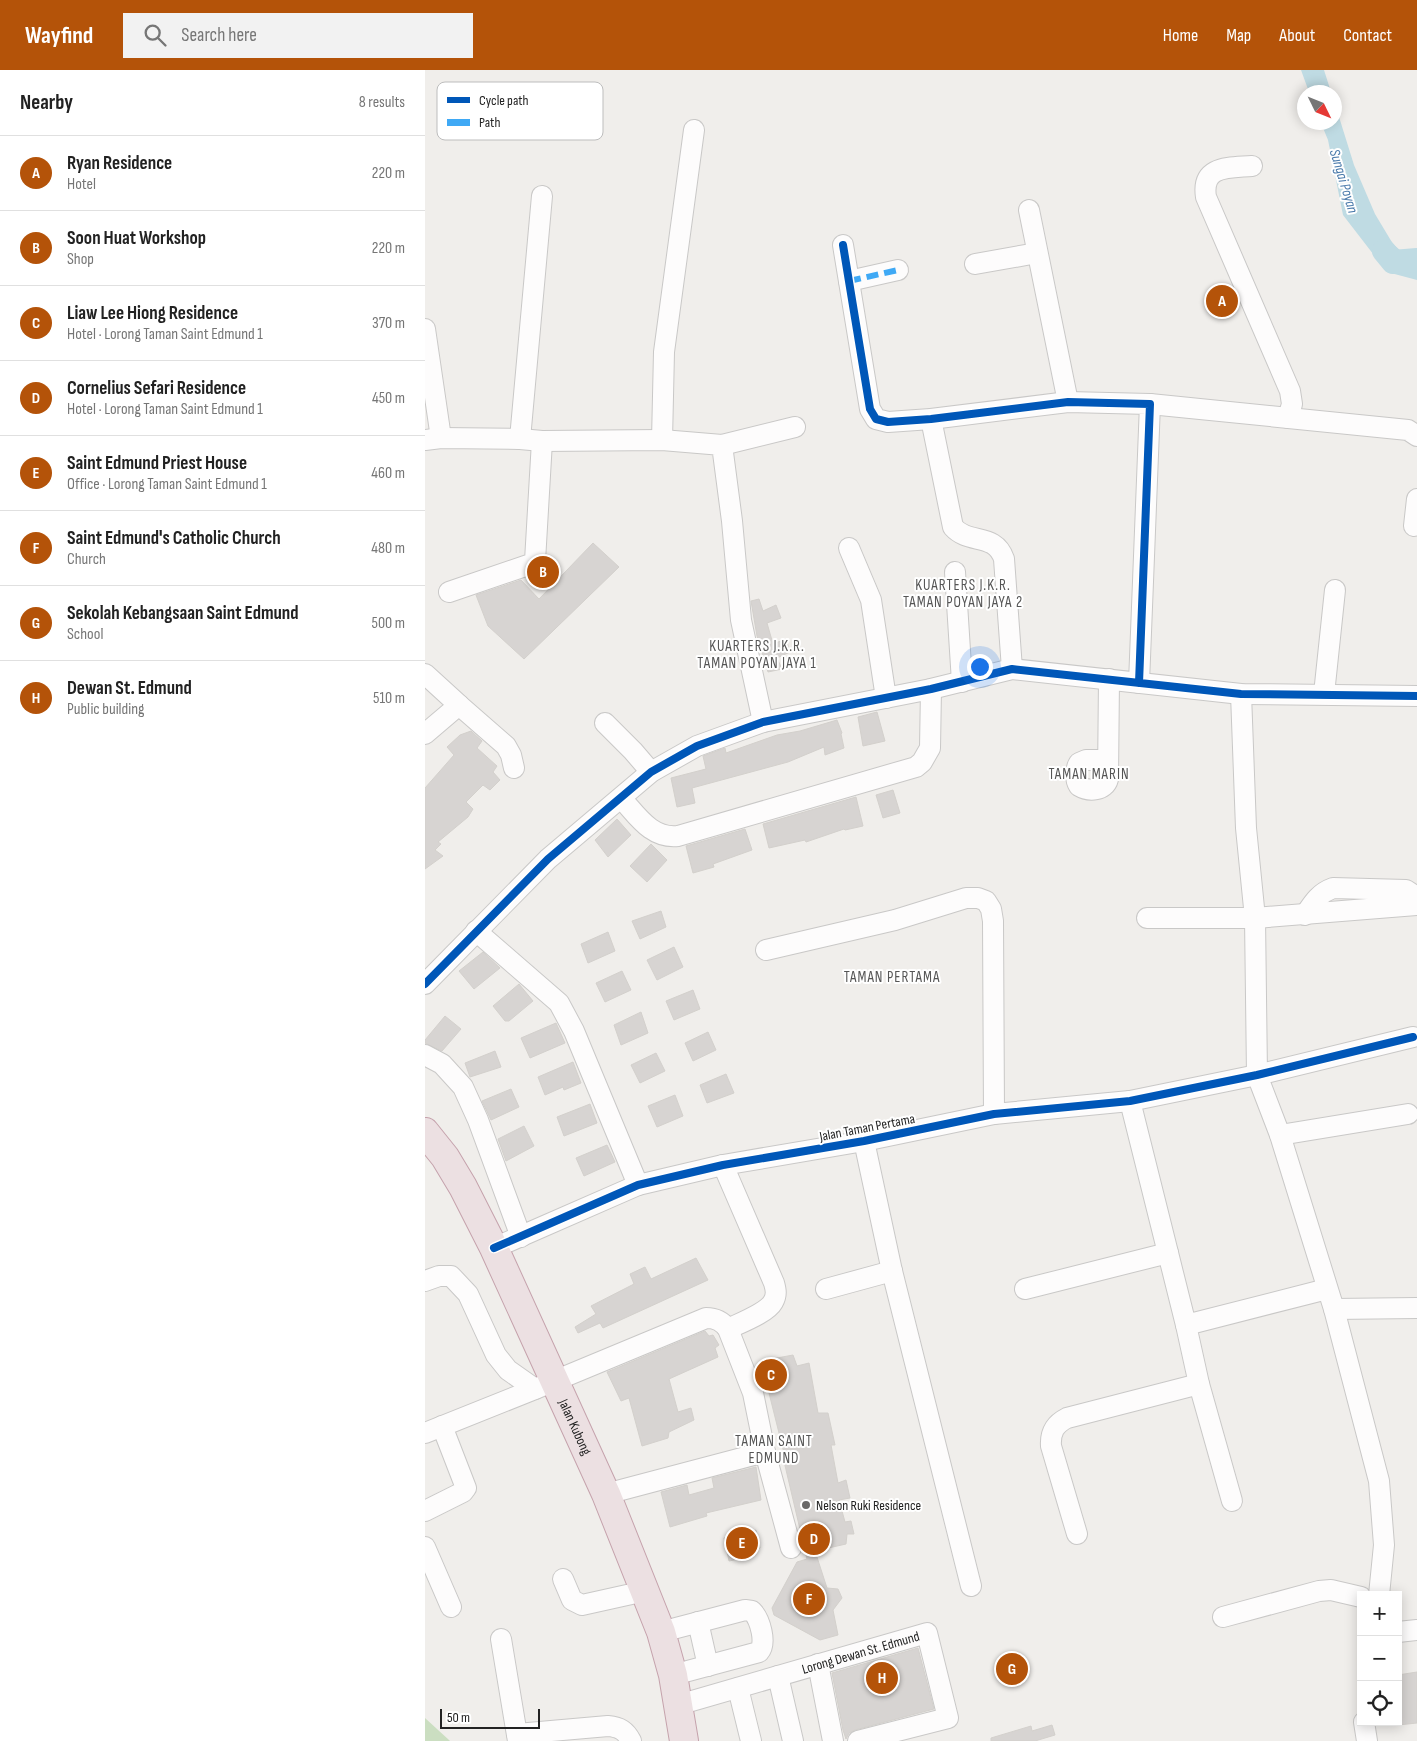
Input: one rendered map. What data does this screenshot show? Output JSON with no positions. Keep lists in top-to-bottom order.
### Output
{
  "streets": {
    "highway": ["Jalan Kubong"],
    "street": ["Jalan Taman Pertama", "Lorong Dewan St. Edmund"]
  },
  "crossings": [
    ["Jalan Taman Pertama", "Jalan Kubong"],
    ["Jalan Kubong", "Lorong Dewan St. Edmund"]
  ],
  "districts": [
    "KUARTERS J.K.R. TAMAN POYAN JAYA 2",
    "KUARTERS J.K.R. TAMAN POYAN JAYA 1",
    "TAMAN MARIN",
    "TAMAN PERTAMA",
    "TAMAN SAINT EDMUND"
  ],
  "water": ["Sungai Poyan"],
  "places": ["Nelson Ruki Residence"],
  "legend": ["Cycle path", "Path"],
  "scale_bar": "50 m",
  "north": "bottom right",
  "page": {
    "header": "Wayfind",
    "search": "Search here",
    "nav": [
      "Home",
      "Map",
      "About",
      "Contact"
    ],
    "heading": ["Nearby", "8 results"],
    "list": [
      {
        "mark": "A",
        "name": "Ryan Residence",
        "note": "Hotel",
        "value": "220 m"
      },
      {
        "mark": "B",
        "name": "Soon Huat Workshop",
        "note": "Shop",
        "value": "220 m"
      },
      {
        "mark": "C",
        "name": "Liaw Lee Hiong Residence",
        "note": "Hotel · Lorong Taman Saint Edmund 1",
        "value": "370 m"
      },
      {
        "mark": "D",
        "name": "Cornelius Sefari Residence",
        "note": "Hotel · Lorong Taman Saint Edmund 1",
        "value": "450 m"
      },
      {
        "mark": "E",
        "name": "Saint Edmund Priest House",
        "note": "Office · Lorong Taman Saint Edmund 1",
        "value": "460 m"
      },
      {
        "mark": "F",
        "name": "Saint Edmund's Catholic Church",
        "note": "Church",
        "value": "480 m"
      },
      {
        "mark": "G",
        "name": "Sekolah Kebangsaan Saint Edmund",
        "note": "School",
        "value": "500 m"
      },
      {
        "mark": "H",
        "name": "Dewan St. Edmund",
        "note": "Public building",
        "value": "510 m"
      }
    ],
    "pins": [
      "A",
      "B",
      "C",
      "D",
      "E",
      "F",
      "G",
      "H"
    ],
    "map_buttons": ["+", "−"],
    "scale": "50 m"
  }
}
